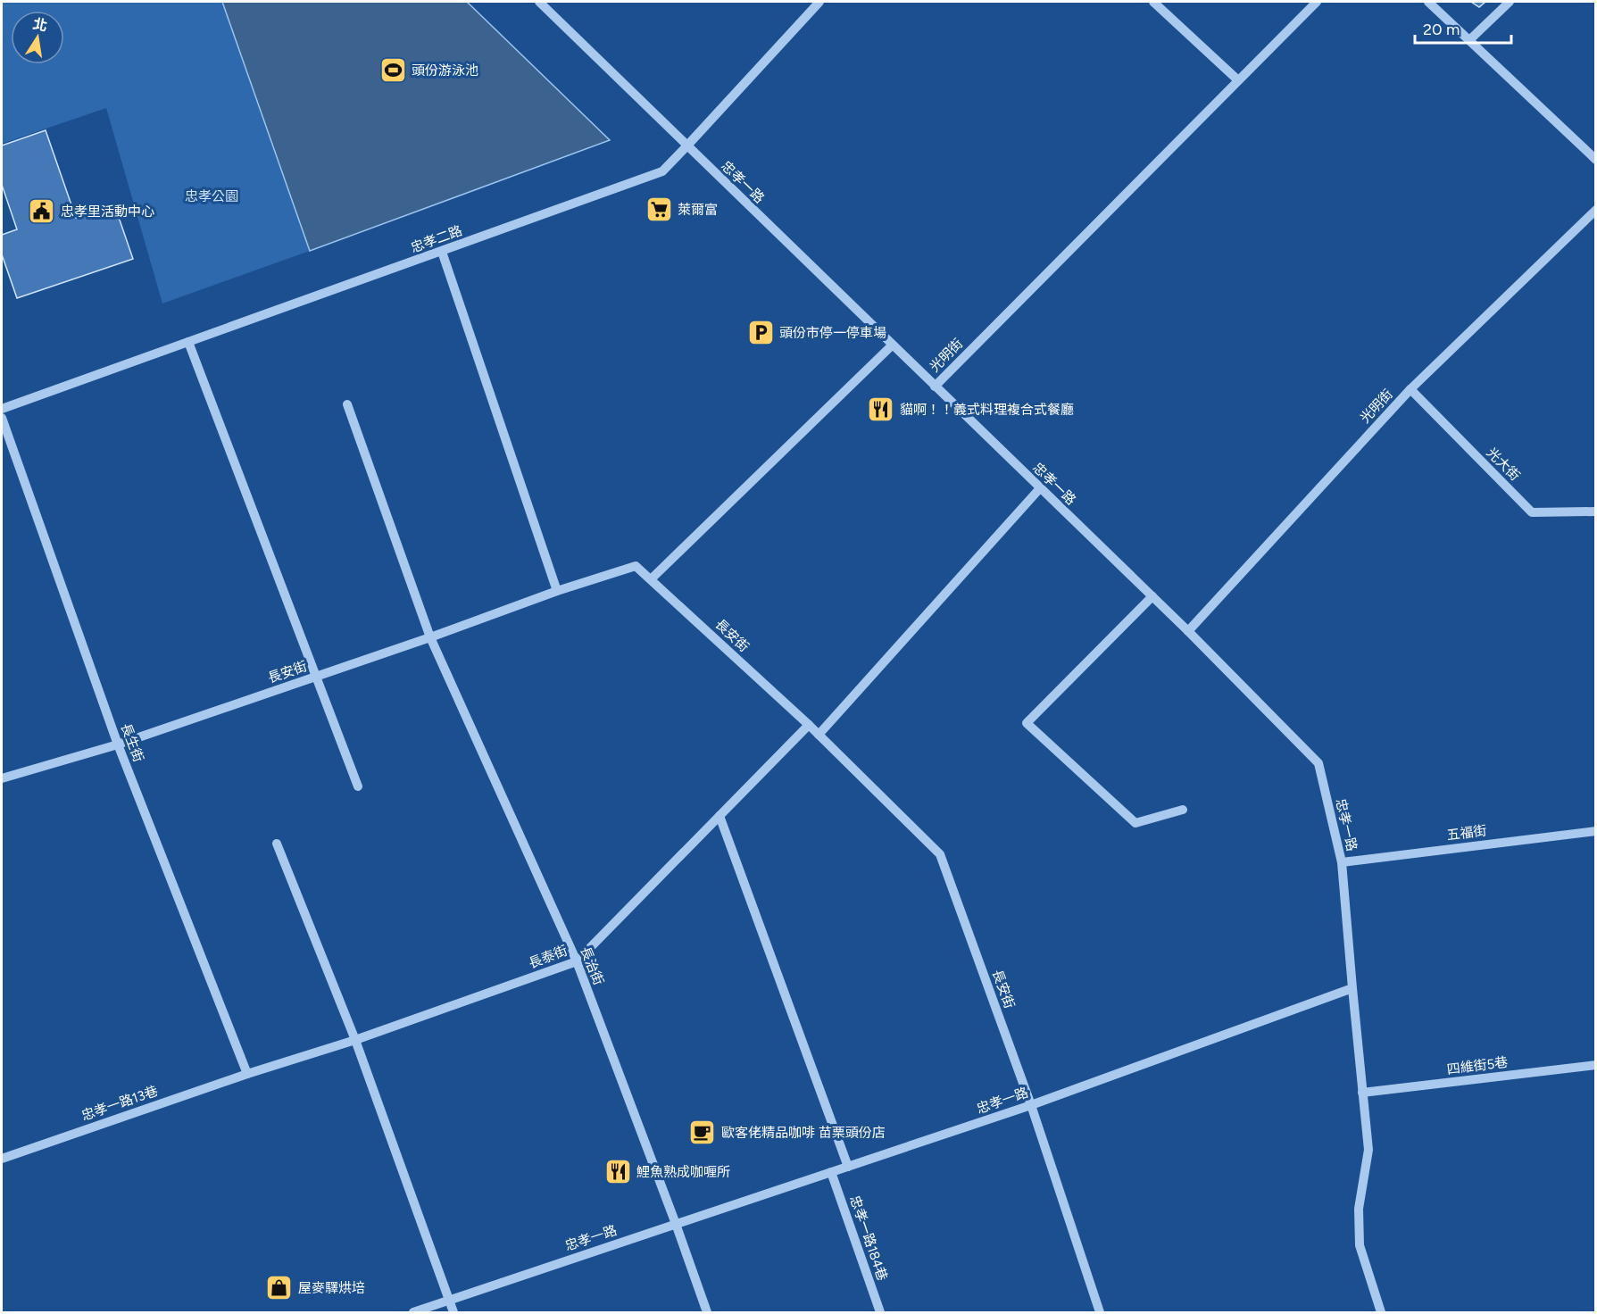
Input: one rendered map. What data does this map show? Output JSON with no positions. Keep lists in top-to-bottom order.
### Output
{
  "streets": {
    "street": [
      "忠孝一路",
      "忠孝二路",
      "光明街",
      "光大街",
      "長安街",
      "長生街",
      "五福街",
      "長泰街",
      "長治街",
      "四維街5巷",
      "忠孝一路13巷",
      "忠孝一路184巷"
    ]
  },
  "crossings": [
    ["忠孝一路", "忠孝二路"],
    ["忠孝一路", "光明街"],
    ["忠孝一路", "長安街"],
    ["忠孝一路", "五福街"],
    ["忠孝一路", "長治街"],
    ["忠孝一路", "忠孝一路184巷"],
    ["光明街", "光大街"],
    ["長安街", "長生街"],
    ["長安街", "長泰街"],
    ["長安街", "長治街"],
    ["長生街", "長泰街"],
    ["長生街", "忠孝一路13巷"],
    ["長泰街", "長治街"],
    ["長泰街", "忠孝一路13巷"]
  ],
  "parks": ["忠孝公園"],
  "places": {
    "sports": ["頭份游泳池"],
    "supermarket": ["萊爾富"],
    "public building": ["忠孝里活動中心"],
    "parking": ["頭份市停一停車場"],
    "restaurant": ["貓啊！！義式料理複合式餐廳", "鯉魚熟成咖喱所"],
    "cafe": ["歐客佬精品咖啡 苗栗頭份店"],
    "shop": ["屋麥驛烘培"]
  },
  "scale_bar": "20 m",
  "north": "top"
}
